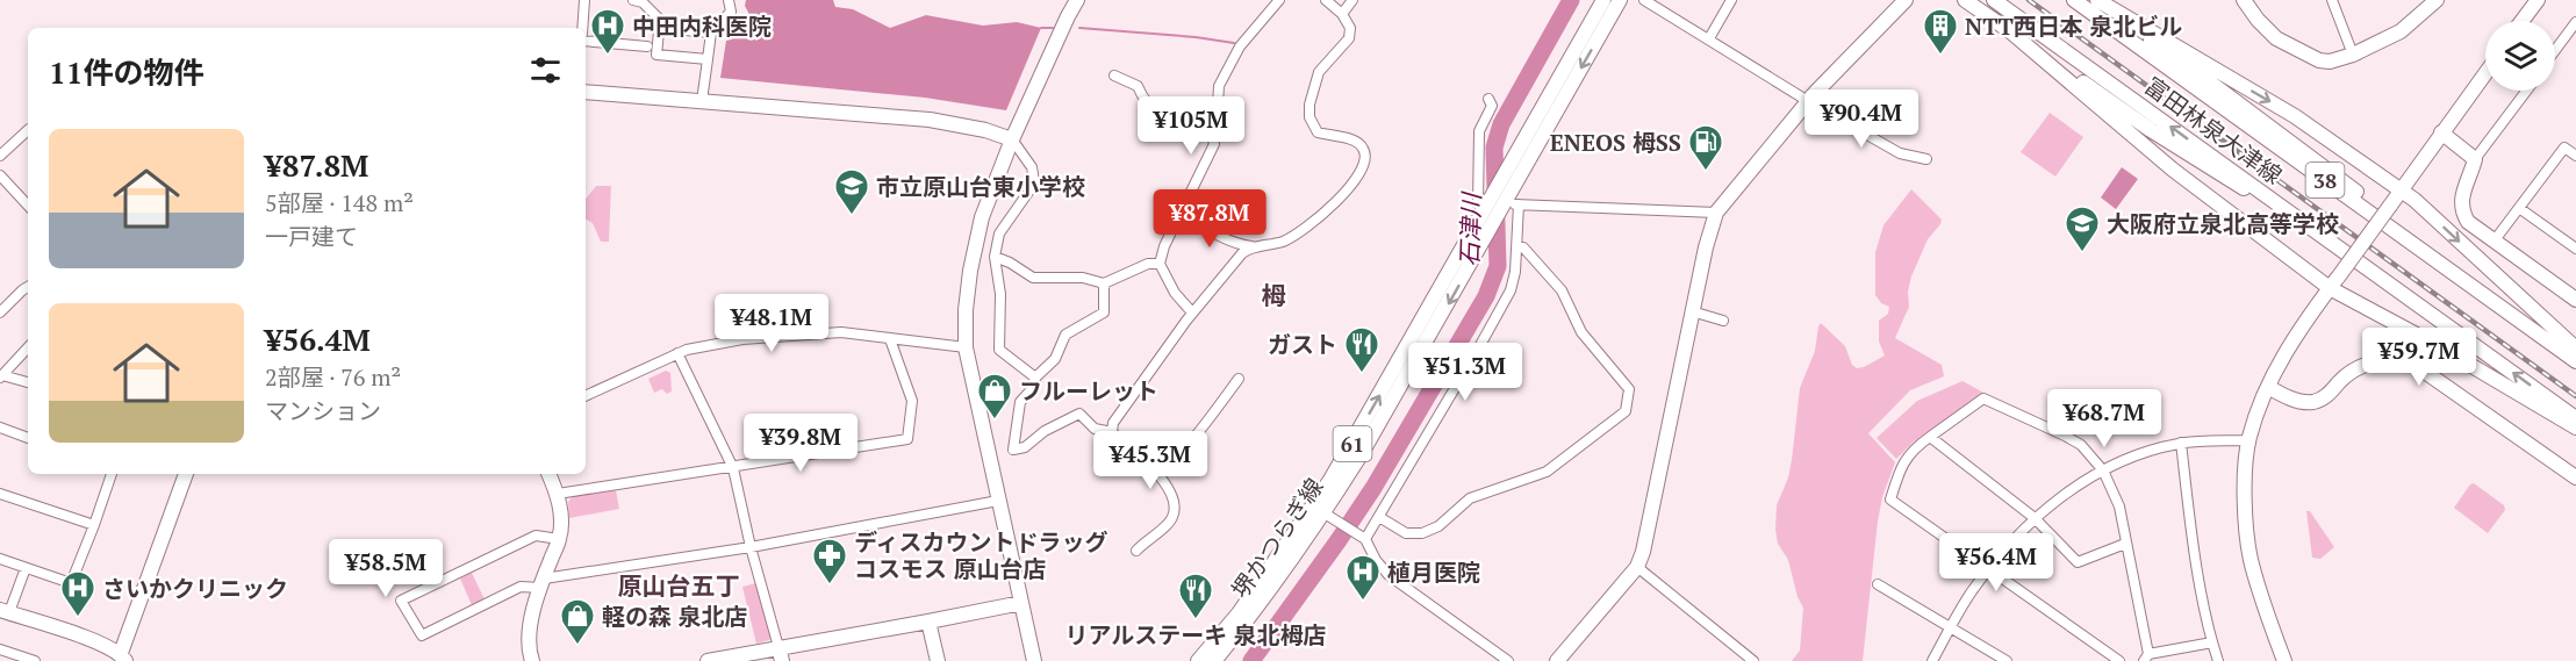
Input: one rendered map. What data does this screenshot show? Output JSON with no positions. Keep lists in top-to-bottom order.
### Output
{
  "streets": {
    "main road": [
      "富田林泉大津線",
      "38",
      "61",
      "堺かつらぎ線"
    ]
  },
  "districts": ["栂", "原山台五丁"],
  "water": ["石津川"],
  "places": {
    "hospital": ["中田内科医院", "植月医院", "さいかクリニック"],
    "building": ["NTT西日本 泉北ビル"],
    "fuel station": ["ENEOS 栂SS"],
    "school or university": ["市立原山台東小学校", "大阪府立泉北高等学校"],
    "restaurant": ["ガスト", "リアルステーキ 泉北栂店"],
    "shop": ["フルーレット", "軽の森 泉北店"],
    "pharmacy": ["ディスカウントドラッグ コスモス 原山台店"]
  },
  "page": {
    "heading": "11件の物件",
    "price": [
      "¥90.4M",
      "¥105M",
      "¥87.8M",
      "¥48.1M",
      "¥59.7M",
      "¥51.3M",
      "¥68.7M",
      "¥39.8M",
      "¥45.3M",
      "¥56.4M",
      "¥58.5M"
    ],
    "list": [
      {
        "name": "¥87.8M",
        "note": "5部屋 · 148 m² · 一戸建て"
      },
      {
        "name": "¥56.4M",
        "note": "2部屋 · 76 m² · マンション"
      }
    ]
  }
}
